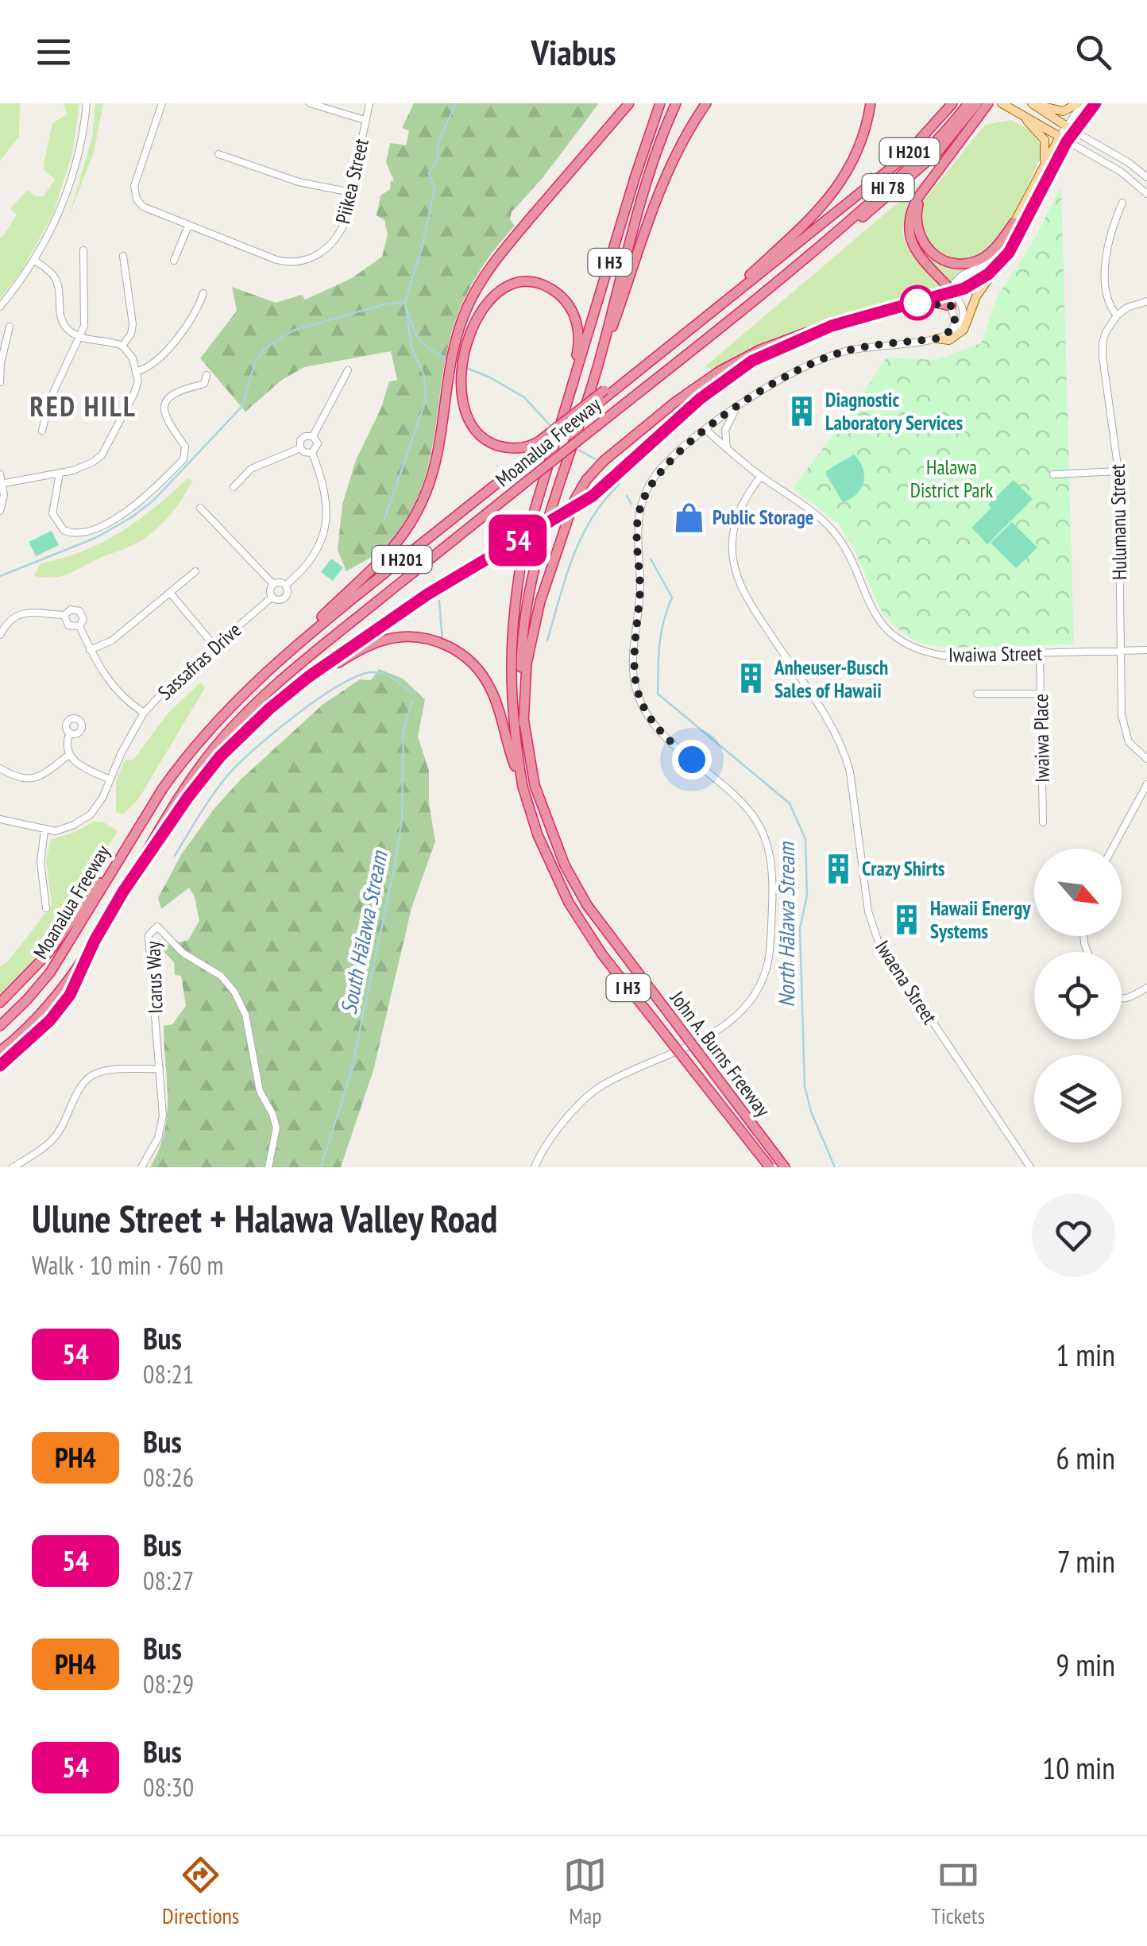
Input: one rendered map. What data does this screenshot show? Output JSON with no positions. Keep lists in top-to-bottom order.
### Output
{
  "streets": {
    "highway": [
      "I H201",
      "HI 78",
      "I H3",
      "Moanalua Freeway",
      "John A. Burns Freeway"
    ],
    "street": [
      "Piikea Street",
      "Hulumanu Street",
      "Iwaiwa Street",
      "Sassafras Drive",
      "Iwaiwa Place",
      "Icarus Way",
      "Iwaena Street"
    ]
  },
  "crossings": [
    ["Hulumanu Street", "Iwaiwa Street"],
    ["Iwaiwa Street", "Iwaiwa Place"],
    ["Iwaiwa Street", "Iwaena Street"]
  ],
  "districts": ["RED HILL"],
  "water": ["North Hālawa Stream", "South Hālawa Stream"],
  "parks": ["Halawa District Park"],
  "places": {
    "building": [
      "Diagnostic Laboratory Services",
      "Anheuser-Busch Sales of Hawaii",
      "Crazy Shirts",
      "Hawaii Energy Systems"
    ],
    "shop": ["Public Storage"]
  },
  "lines": ["bus line 54"],
  "north": "bottom right",
  "page": {
    "header": "Viabus",
    "on_map": "54",
    "heading": ["Ulune Street + Halawa Valley Road", "Walk · 10 min · 760 m"],
    "list": [
      {
        "mark": "54",
        "name": "Bus",
        "note": "08:21",
        "value": "1 min"
      },
      {
        "mark": "PH4",
        "name": "Bus",
        "note": "08:26",
        "value": "6 min"
      },
      {
        "mark": "54",
        "name": "Bus",
        "note": "08:27",
        "value": "7 min"
      },
      {
        "mark": "PH4",
        "name": "Bus",
        "note": "08:29",
        "value": "9 min"
      },
      {
        "mark": "54",
        "name": "Bus",
        "note": "08:30",
        "value": "10 min"
      }
    ],
    "tabs": ["Directions", "Map", "Tickets"]
  }
}
